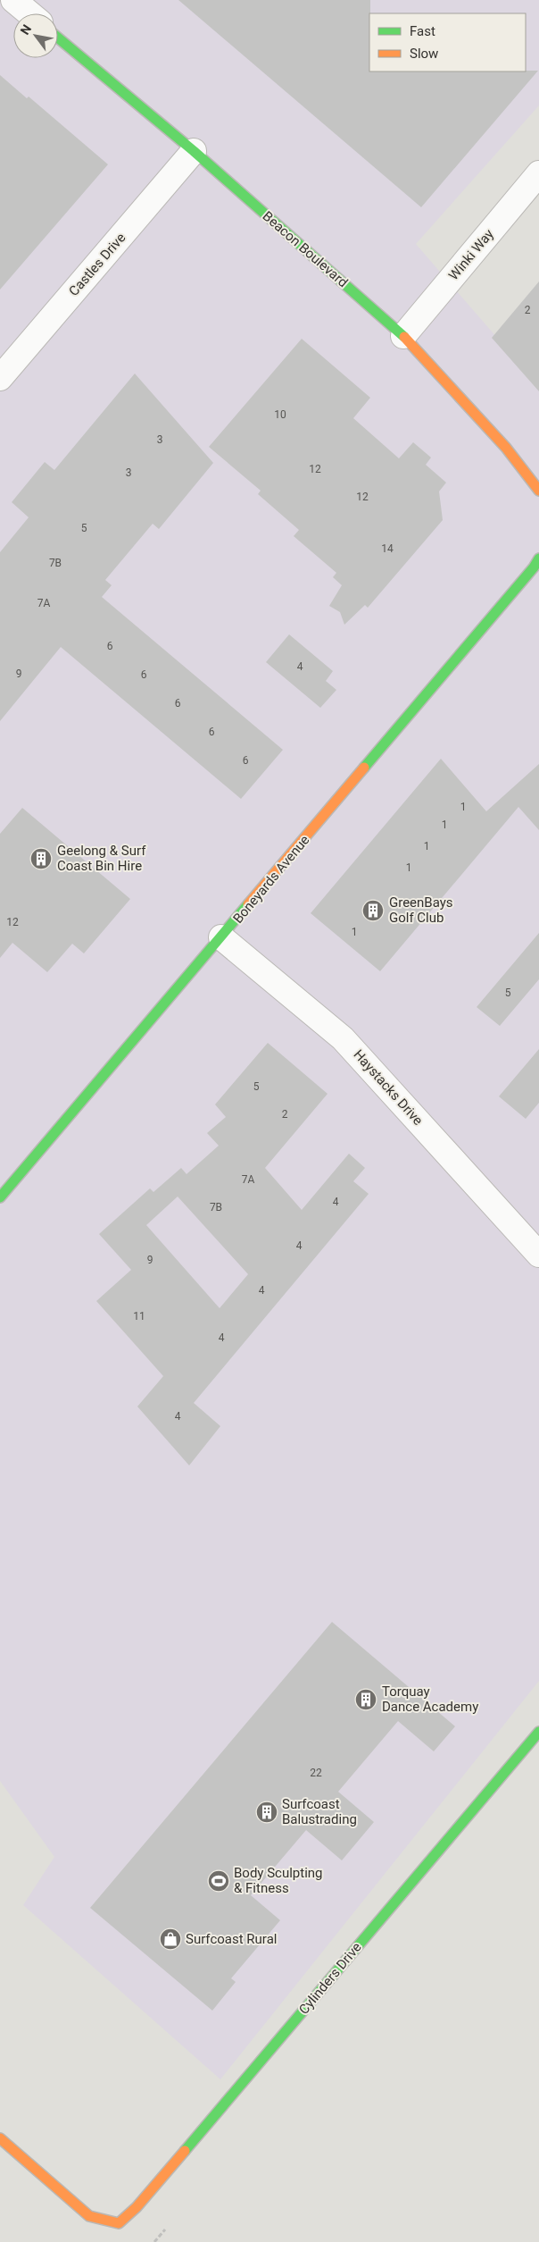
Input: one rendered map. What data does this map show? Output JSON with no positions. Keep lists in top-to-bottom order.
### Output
{
  "streets": {
    "street": [
      "Beacon Boulevard",
      "Winki Way",
      "Castles Drive",
      "Boneyards Avenue",
      "Haystacks Drive",
      "Cylinders Drive"
    ]
  },
  "crossings": [
    ["Beacon Boulevard", "Winki Way"],
    ["Beacon Boulevard", "Castles Drive"],
    ["Boneyards Avenue", "Haystacks Drive"]
  ],
  "places": {
    "building": [
      "Geelong & Surf Coast Bin Hire",
      "GreenBays Golf Club",
      "Torquay Dance Academy",
      "Surfcoast Balustrading"
    ],
    "sports": ["Body Sculpting & Fitness"],
    "shop": ["Surfcoast Rural"]
  },
  "house_numbers": [
    "2",
    "10",
    "3",
    "12",
    "3",
    "12",
    "5",
    "14",
    "7B",
    "7A",
    "6",
    "4",
    "9",
    "6",
    "6",
    "6",
    "6",
    "1",
    "1",
    "1",
    "1",
    "12",
    "1",
    "5",
    "5",
    "2",
    "7A",
    "4",
    "7B",
    "4",
    "9",
    "4",
    "11",
    "4",
    "4",
    "22"
  ],
  "legend": ["Fast", "Slow"],
  "north": "top left"
}
